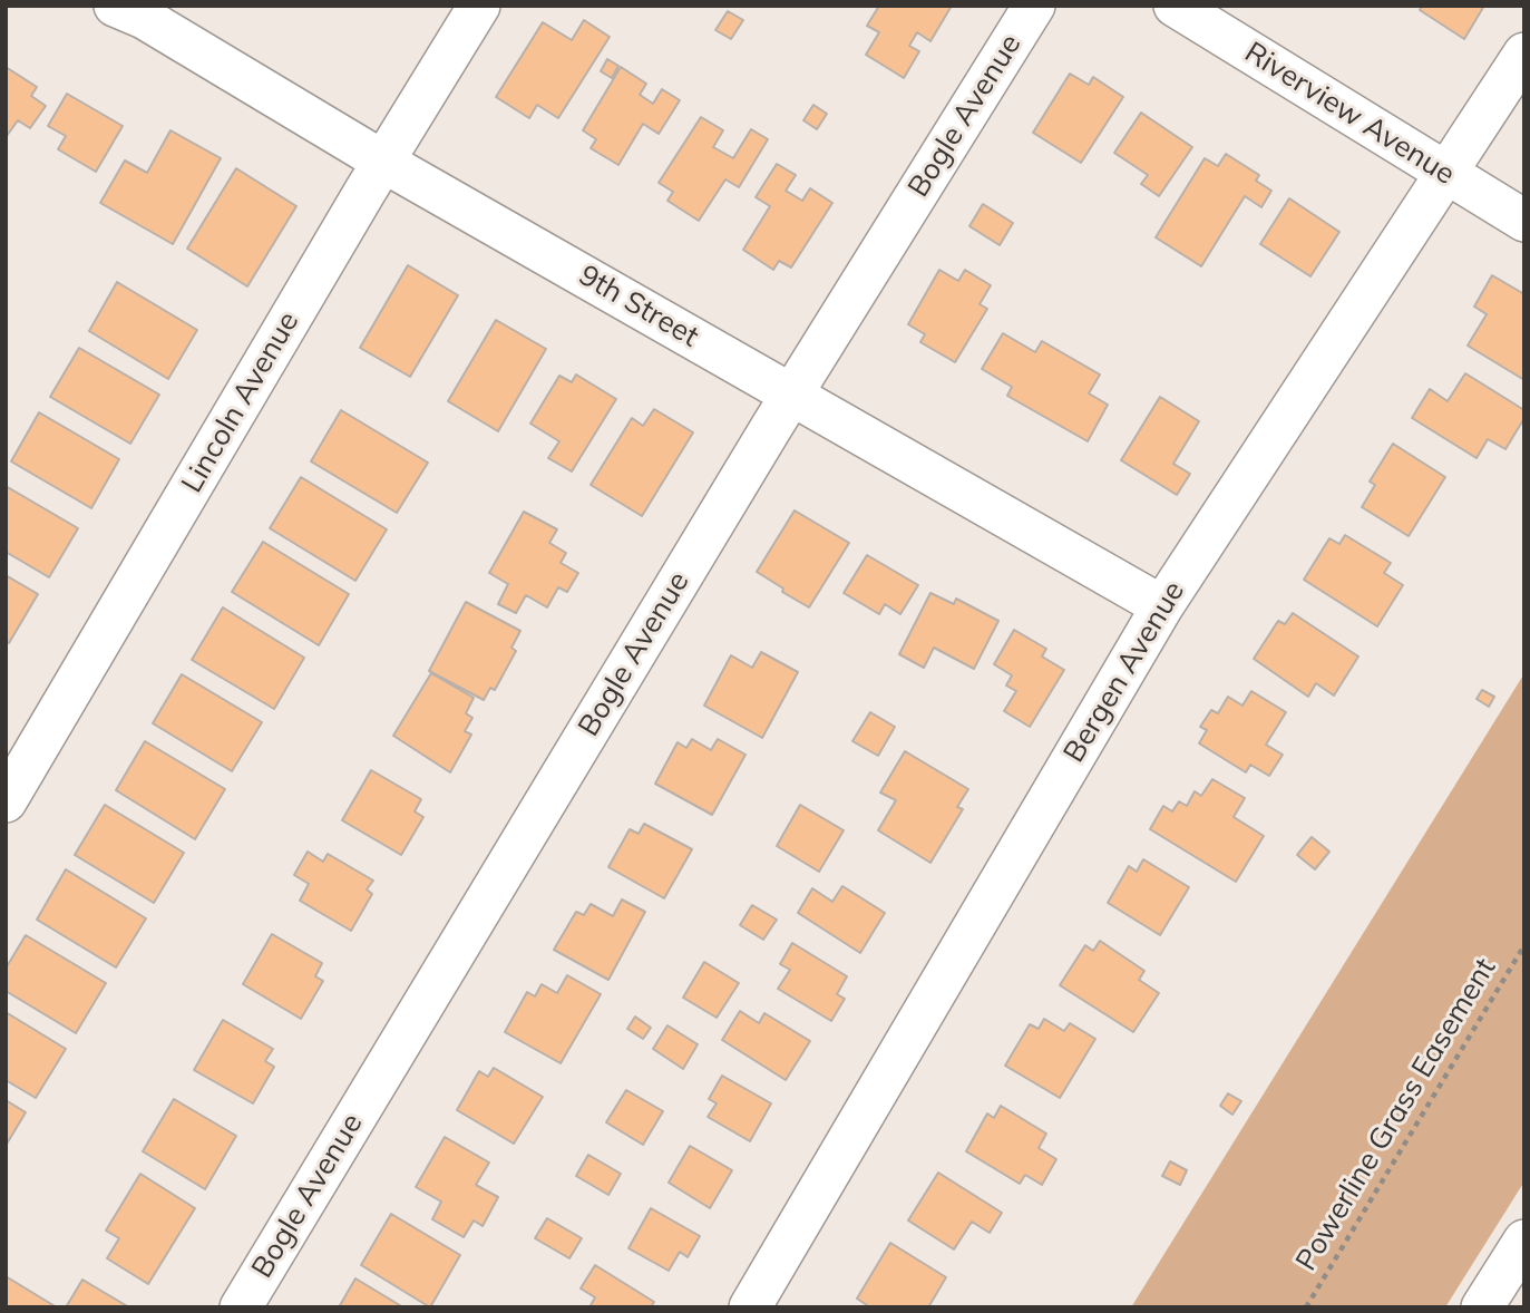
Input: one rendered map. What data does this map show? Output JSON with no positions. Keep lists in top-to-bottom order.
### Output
{
  "streets": {
    "street": [
      "Riverview Avenue",
      "Bogle Avenue",
      "9th Street",
      "Lincoln Avenue",
      "Bergen Avenue"
    ],
    "path": ["Powerline Grass Easement"]
  },
  "crossings": [
    ["Riverview Avenue", "Bergen Avenue"],
    ["Bogle Avenue", "9th Street"],
    ["9th Street", "Lincoln Avenue"],
    ["9th Street", "Bergen Avenue"]
  ]
}
